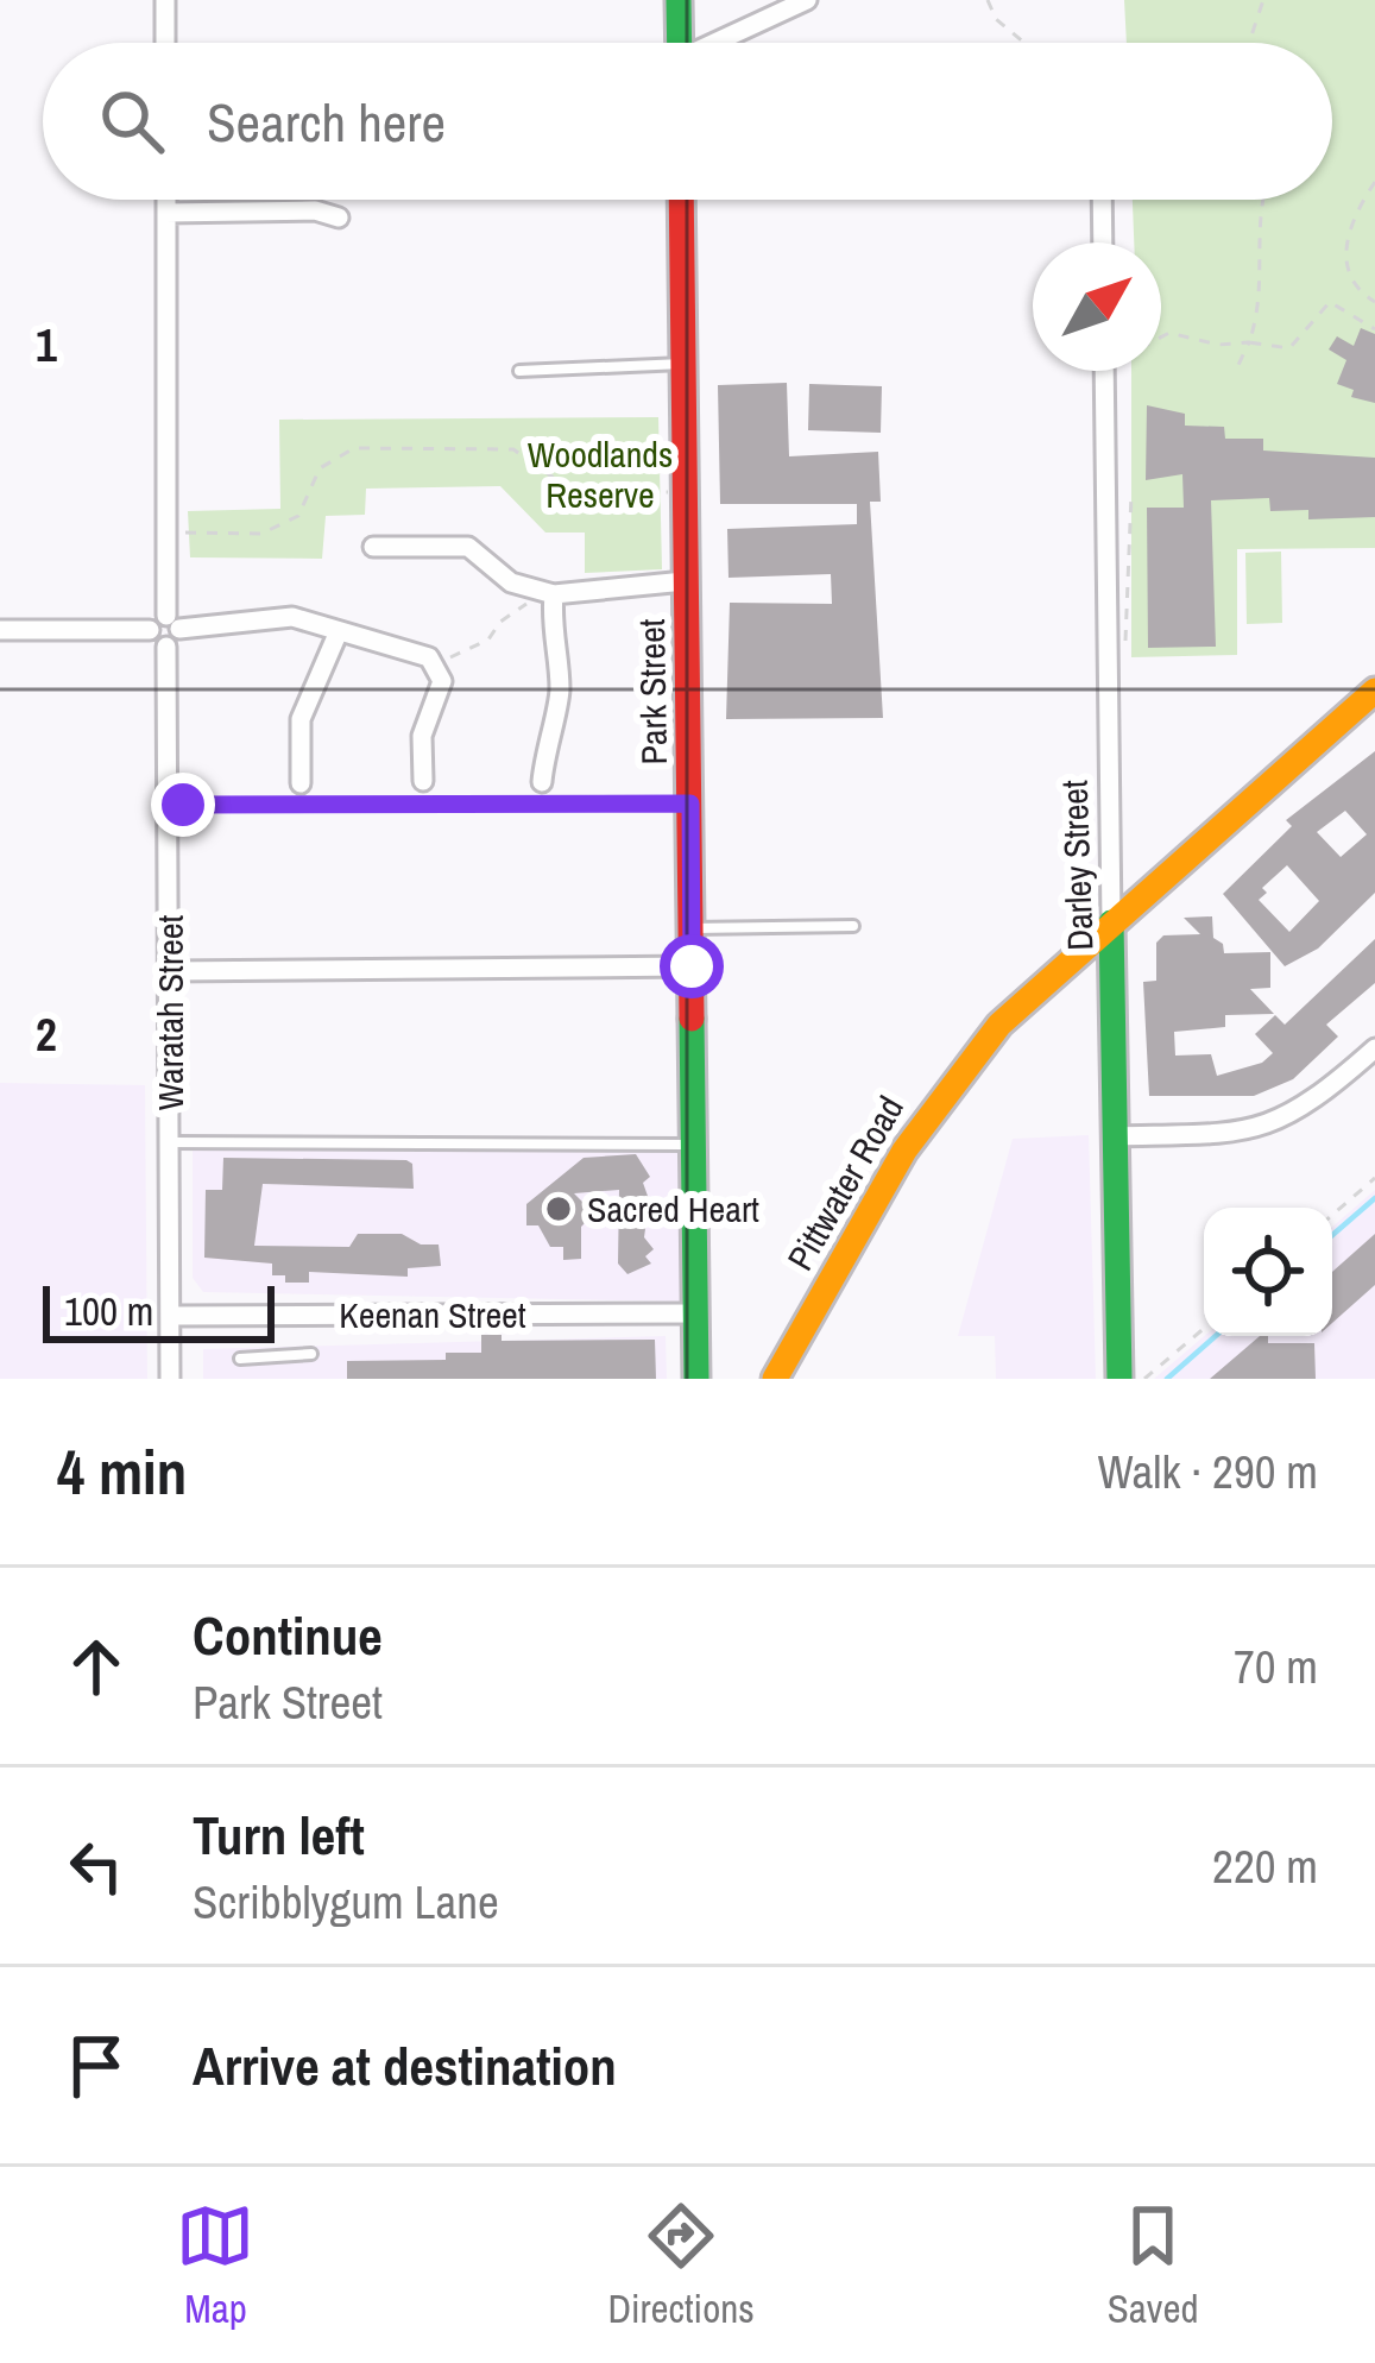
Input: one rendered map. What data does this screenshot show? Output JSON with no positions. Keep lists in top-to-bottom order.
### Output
{
  "streets": {
    "main road": ["Park Street", "Darley Street", "Pittwater Road"],
    "street": ["Waratah Street", "Keenan Street"]
  },
  "crossings": [
    ["Park Street", "Keenan Street"],
    ["Darley Street", "Pittwater Road"],
    ["Waratah Street", "Keenan Street"]
  ],
  "parks": ["Woodlands Reserve"],
  "places": ["Sacred Heart"],
  "scale_bar": "100 m",
  "north": "top right",
  "page": {
    "search": "Search here",
    "scale": "100 m",
    "heading": ["4 min", "Walk · 290 m"],
    "list": [
      ["Continue", "Park Street", "70 m"],
      ["Turn left", "Scribblygum Lane", "220 m"],
      "Arrive at destination"
    ],
    "nav": ["Map", "Directions", "Saved"]
  },
  "grid": {
    "rows": ["1", "2"]
  }
}
